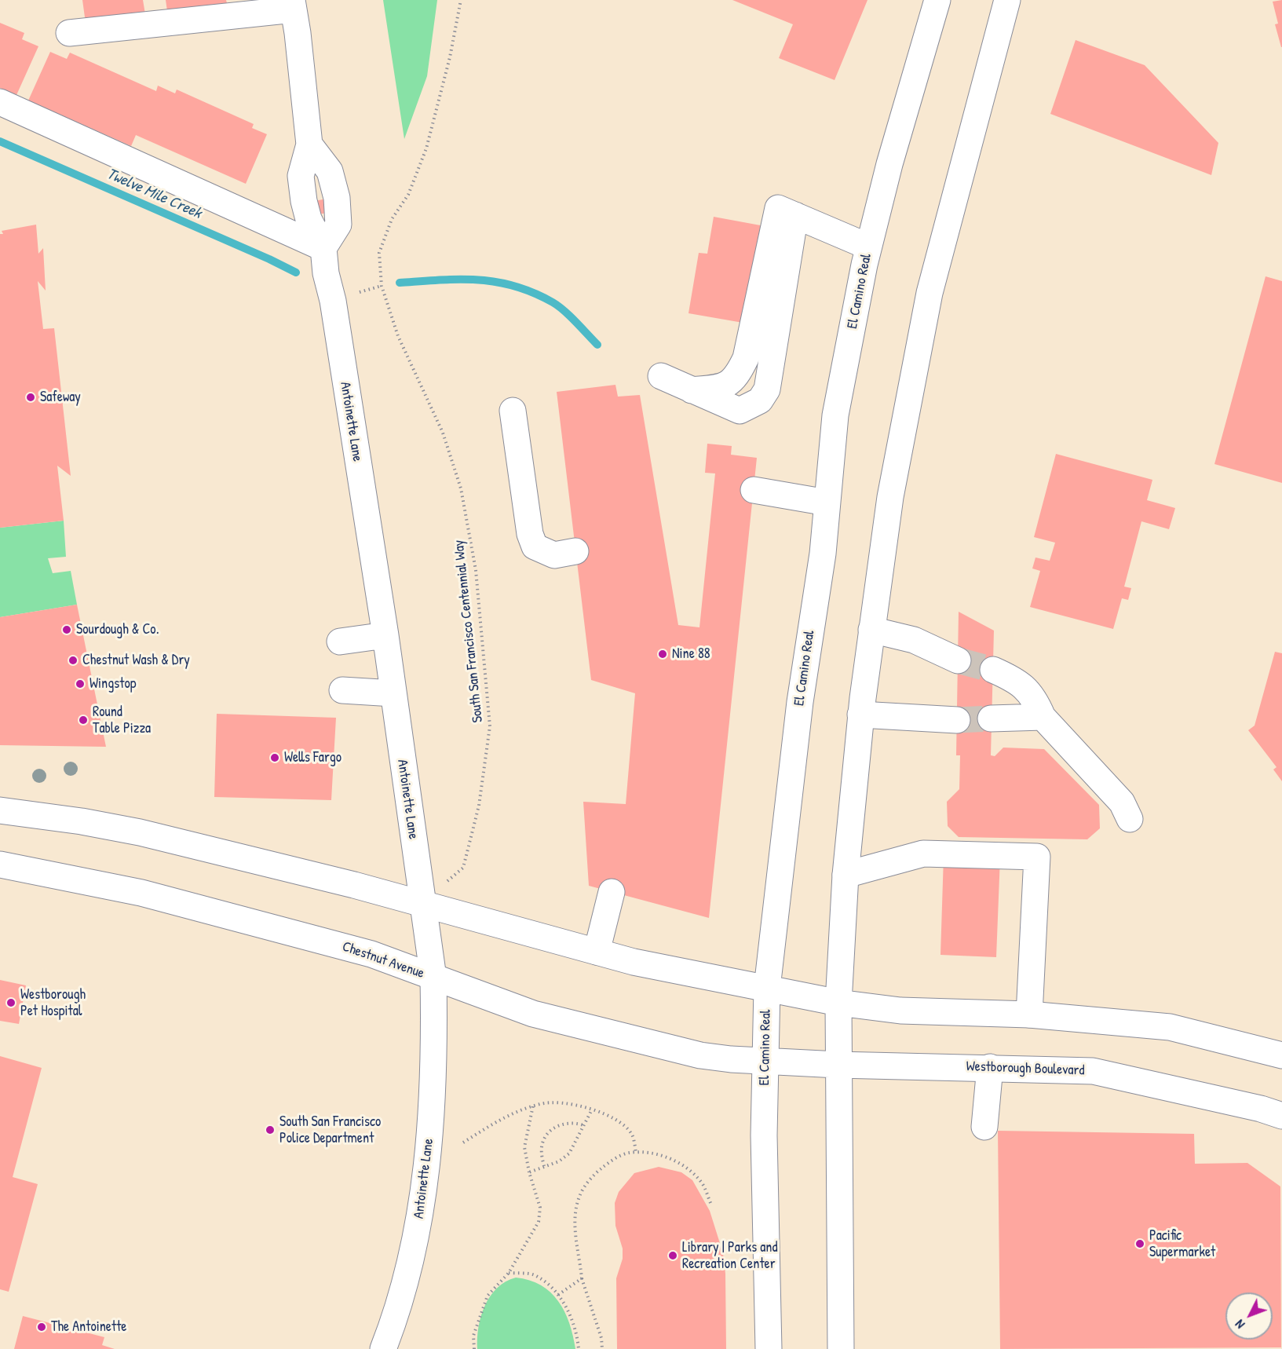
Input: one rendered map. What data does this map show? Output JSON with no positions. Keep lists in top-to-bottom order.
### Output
{
  "streets": {
    "main road": [
      "El Camino Real",
      "Antoinette Lane",
      "Chestnut Avenue",
      "Westborough Boulevard"
    ],
    "path": ["South San Francisco Centennial Way"]
  },
  "crossings": [
    ["El Camino Real", "Chestnut Avenue"],
    ["El Camino Real", "Westborough Boulevard"],
    ["Antoinette Lane", "South San Francisco Centennial Way"],
    ["Antoinette Lane", "Chestnut Avenue"],
    ["Chestnut Avenue", "Westborough Boulevard"]
  ],
  "water": ["Twelve Mile Creek"],
  "places": [
    "Safeway",
    "Sourdough & Co.",
    "Nine 88",
    "Chestnut Wash & Dry",
    "Wingstop",
    "Round Table Pizza",
    "Wells Fargo",
    "Westborough Pet Hospital",
    "South San Francisco Police Department",
    "Pacific Supermarket",
    "Library | Parks and Recreation Center",
    "The Antoinette"
  ],
  "north": "bottom left"
}
